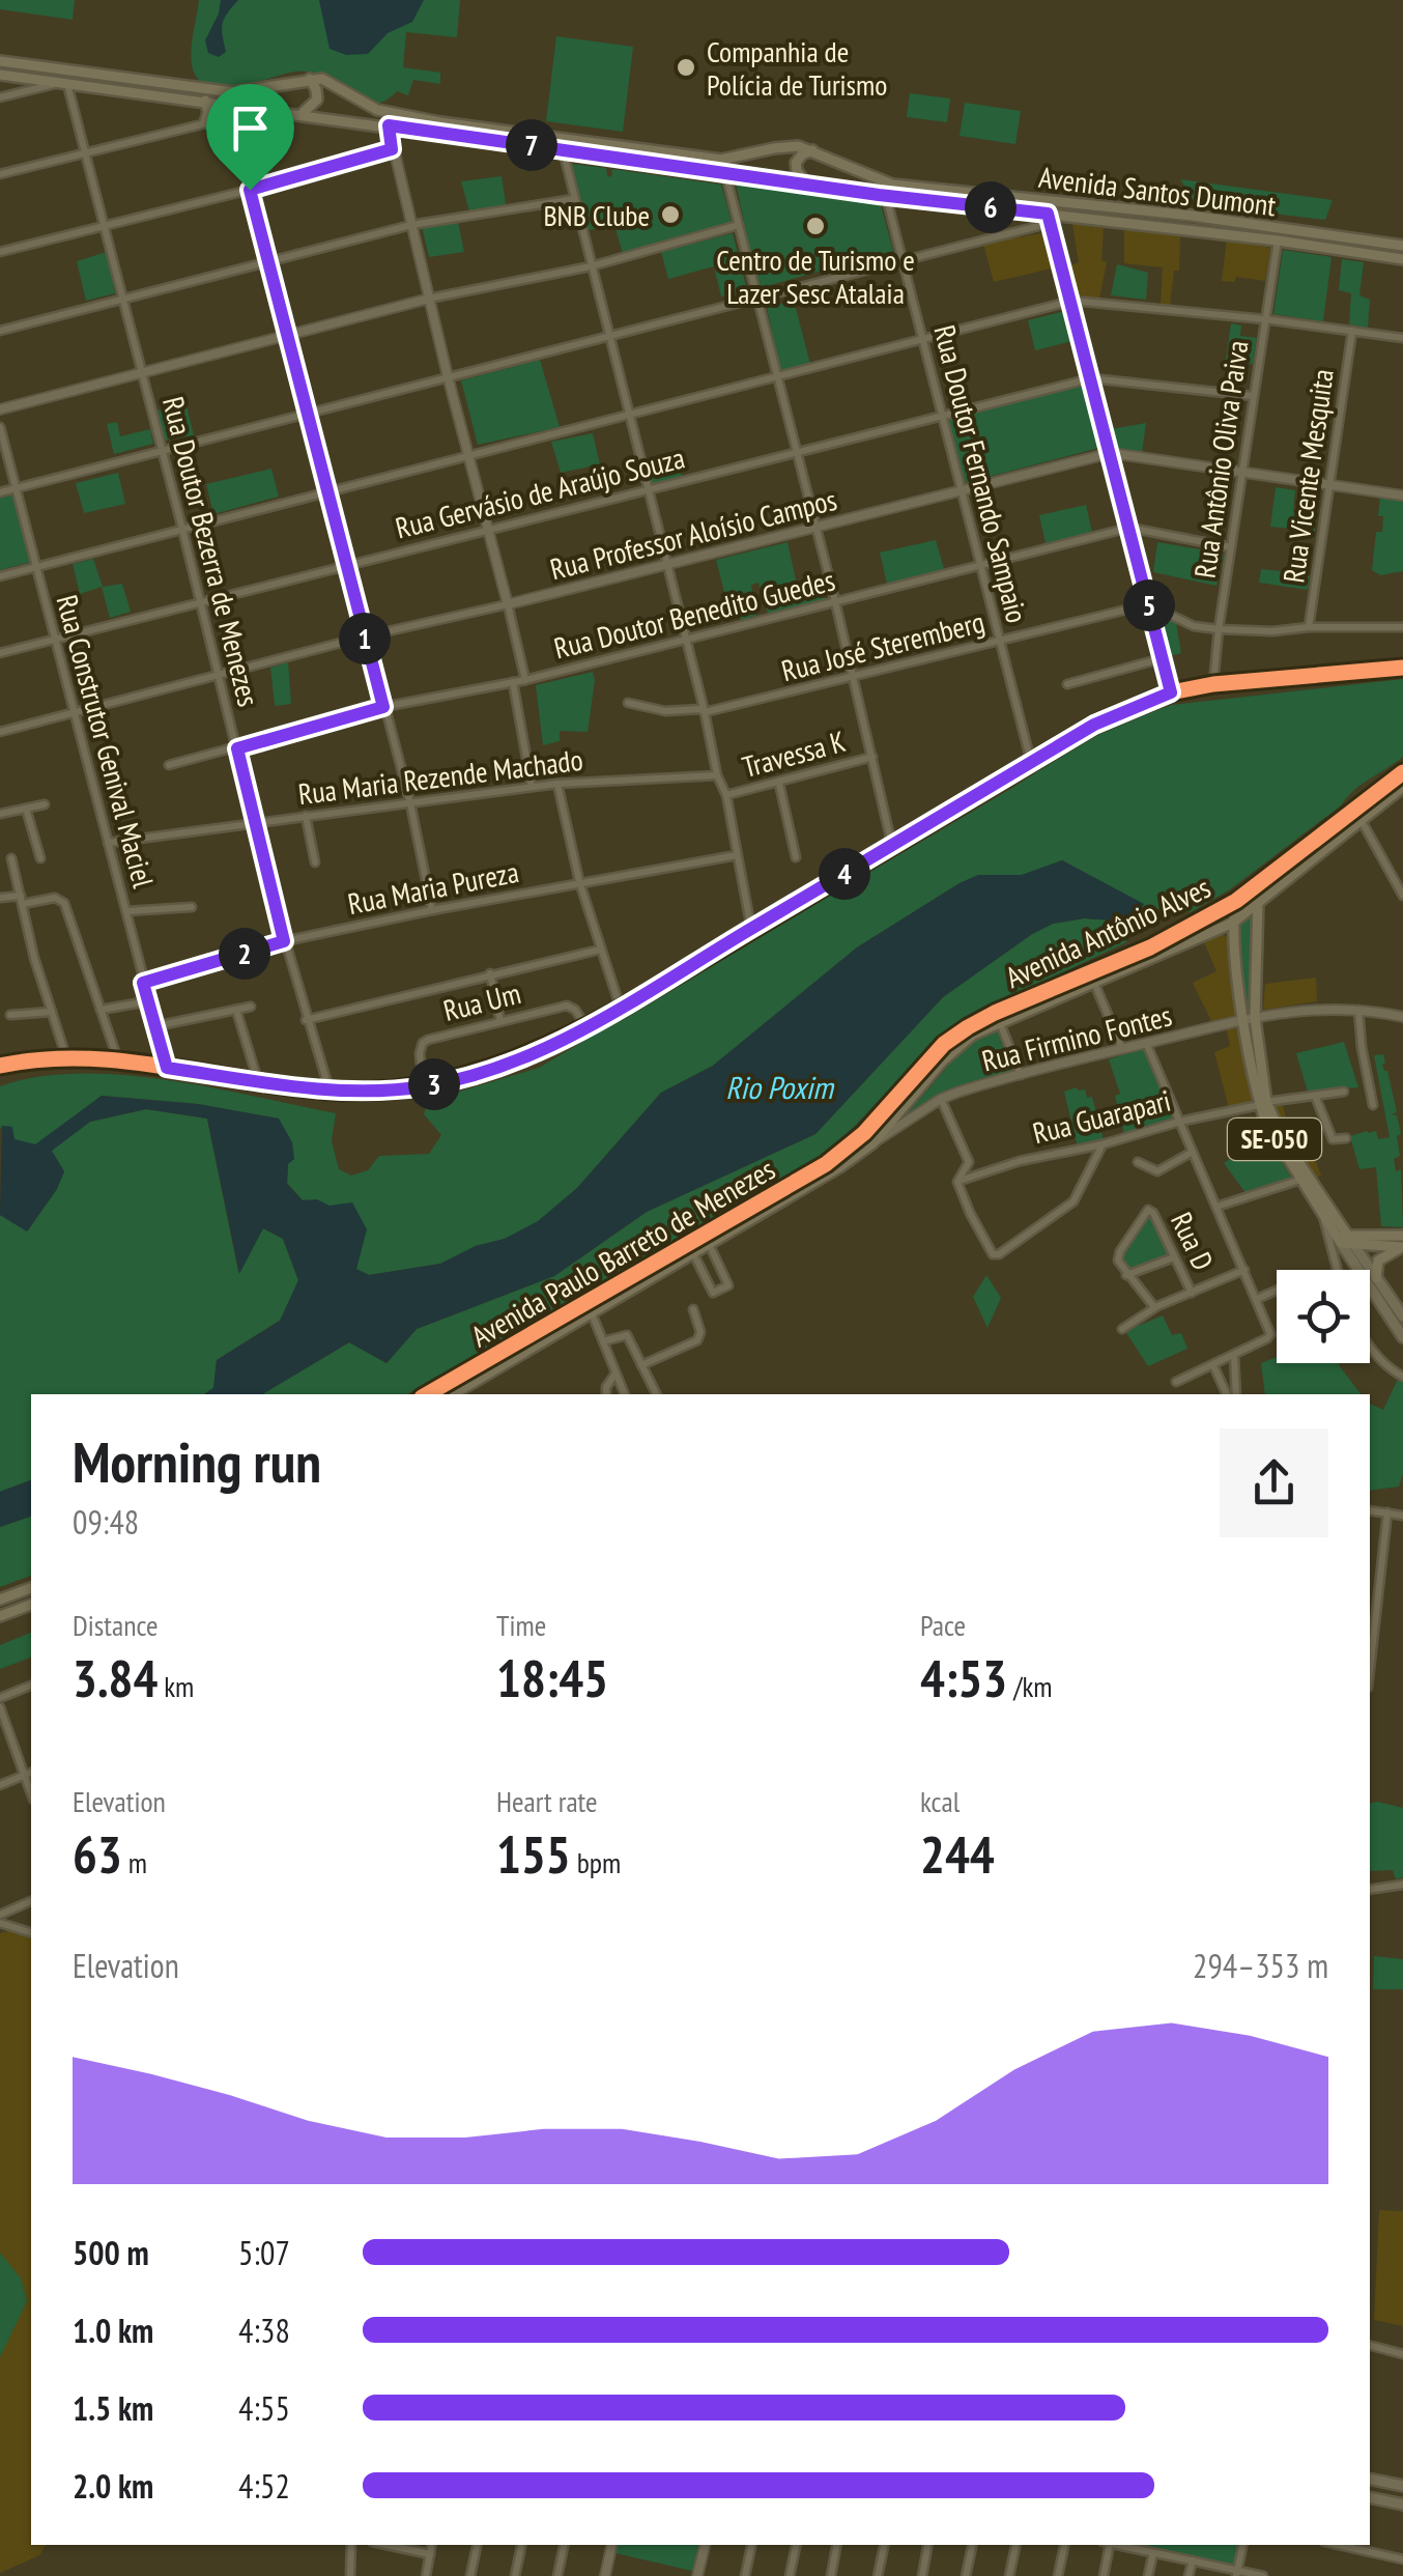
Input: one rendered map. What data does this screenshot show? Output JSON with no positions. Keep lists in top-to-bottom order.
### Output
{
  "streets": {
    "main road": [
      "Avenida Santos Dumont",
      "Avenida Antônio Alves",
      "SE-050",
      "Avenida Paulo Barreto de Menezes"
    ],
    "street": [
      "Rua Antônio Oliva Paiva",
      "Rua Doutor Fernando Sampaio",
      "Rua Vicente Mesquita",
      "Rua Gervásio de Araújo Souza",
      "Rua Professor Aloísio Campos",
      "Rua Doutor Bezerra de Menezes",
      "Rua Doutor Benedito Guedes",
      "Rua José Steremberg",
      "Rua Construtor Genival Maciel",
      "Travessa K",
      "Rua Maria Rezende Machado",
      "Rua Maria Pureza",
      "Rua Um",
      "Rua Firmino Fontes",
      "Rua Guarapari",
      "Rua D"
    ]
  },
  "crossings": [
    ["Avenida Santos Dumont", "Rua Antônio Oliva Paiva"],
    ["Avenida Santos Dumont", "Rua Doutor Fernando Sampaio"],
    ["Avenida Santos Dumont", "Rua Doutor Bezerra de Menezes"],
    ["Rua Antônio Oliva Paiva", "Rua Gervásio de Araújo Souza"],
    ["Rua Antônio Oliva Paiva", "Rua Professor Aloísio Campos"],
    ["Rua Antônio Oliva Paiva", "Rua Doutor Benedito Guedes"],
    ["Rua Doutor Fernando Sampaio", "Rua Gervásio de Araújo Souza"],
    ["Rua Doutor Fernando Sampaio", "Rua Professor Aloísio Campos"],
    ["Rua Doutor Fernando Sampaio", "Rua Doutor Benedito Guedes"],
    ["Rua Doutor Fernando Sampaio", "Rua José Steremberg"],
    ["Rua Vicente Mesquita", "Rua Professor Aloísio Campos"],
    ["Rua Gervásio de Araújo Souza", "Rua Doutor Bezerra de Menezes"],
    ["Rua Gervásio de Araújo Souza", "Rua Construtor Genival Maciel"],
    ["Rua Professor Aloísio Campos", "Rua Doutor Bezerra de Menezes"],
    ["Rua Professor Aloísio Campos", "Rua Construtor Genival Maciel"],
    ["Rua Doutor Bezerra de Menezes", "Rua Doutor Benedito Guedes"],
    ["Rua Doutor Bezerra de Menezes", "Rua Maria Rezende Machado"],
    ["Rua Doutor Bezerra de Menezes", "Rua Maria Pureza"],
    ["Rua Construtor Genival Maciel", "Rua Maria Rezende Machado"],
    ["Rua Construtor Genival Maciel", "Rua Maria Pureza"],
    ["Avenida Antônio Alves", "Rua Firmino Fontes"],
    ["Avenida Antônio Alves", "Avenida Paulo Barreto de Menezes"],
    ["Rua Firmino Fontes", "Avenida Paulo Barreto de Menezes"],
    ["Rua Guarapari", "SE-050"]
  ],
  "water": ["Rio Poxim"],
  "places": ["Companhia de Polícia de Turismo", "BNB Clube", "Centro de Turismo e Lazer Sesc Atalaia"],
  "page": {
    "pins": [
      "7",
      "6",
      "5",
      "1",
      "4",
      "2",
      "3"
    ],
    "heading": ["Morning run", "09:48"],
    "stats": [
      ["Distance", "3.84 km"],
      ["Time", "18:45"],
      ["Pace", "4:53 /km"],
      ["Elevation", "63 m"],
      ["Heart rate", "155 bpm"],
      ["kcal", "244"]
    ],
    "chart": ["Elevation", "294–353 m"],
    "list": [
      {
        "name": "500 m",
        "note": "5:07"
      },
      {
        "name": "1.0 km",
        "note": "4:38"
      },
      {
        "name": "1.5 km",
        "note": "4:55"
      },
      {
        "name": "2.0 km",
        "note": "4:52"
      }
    ]
  }
}
